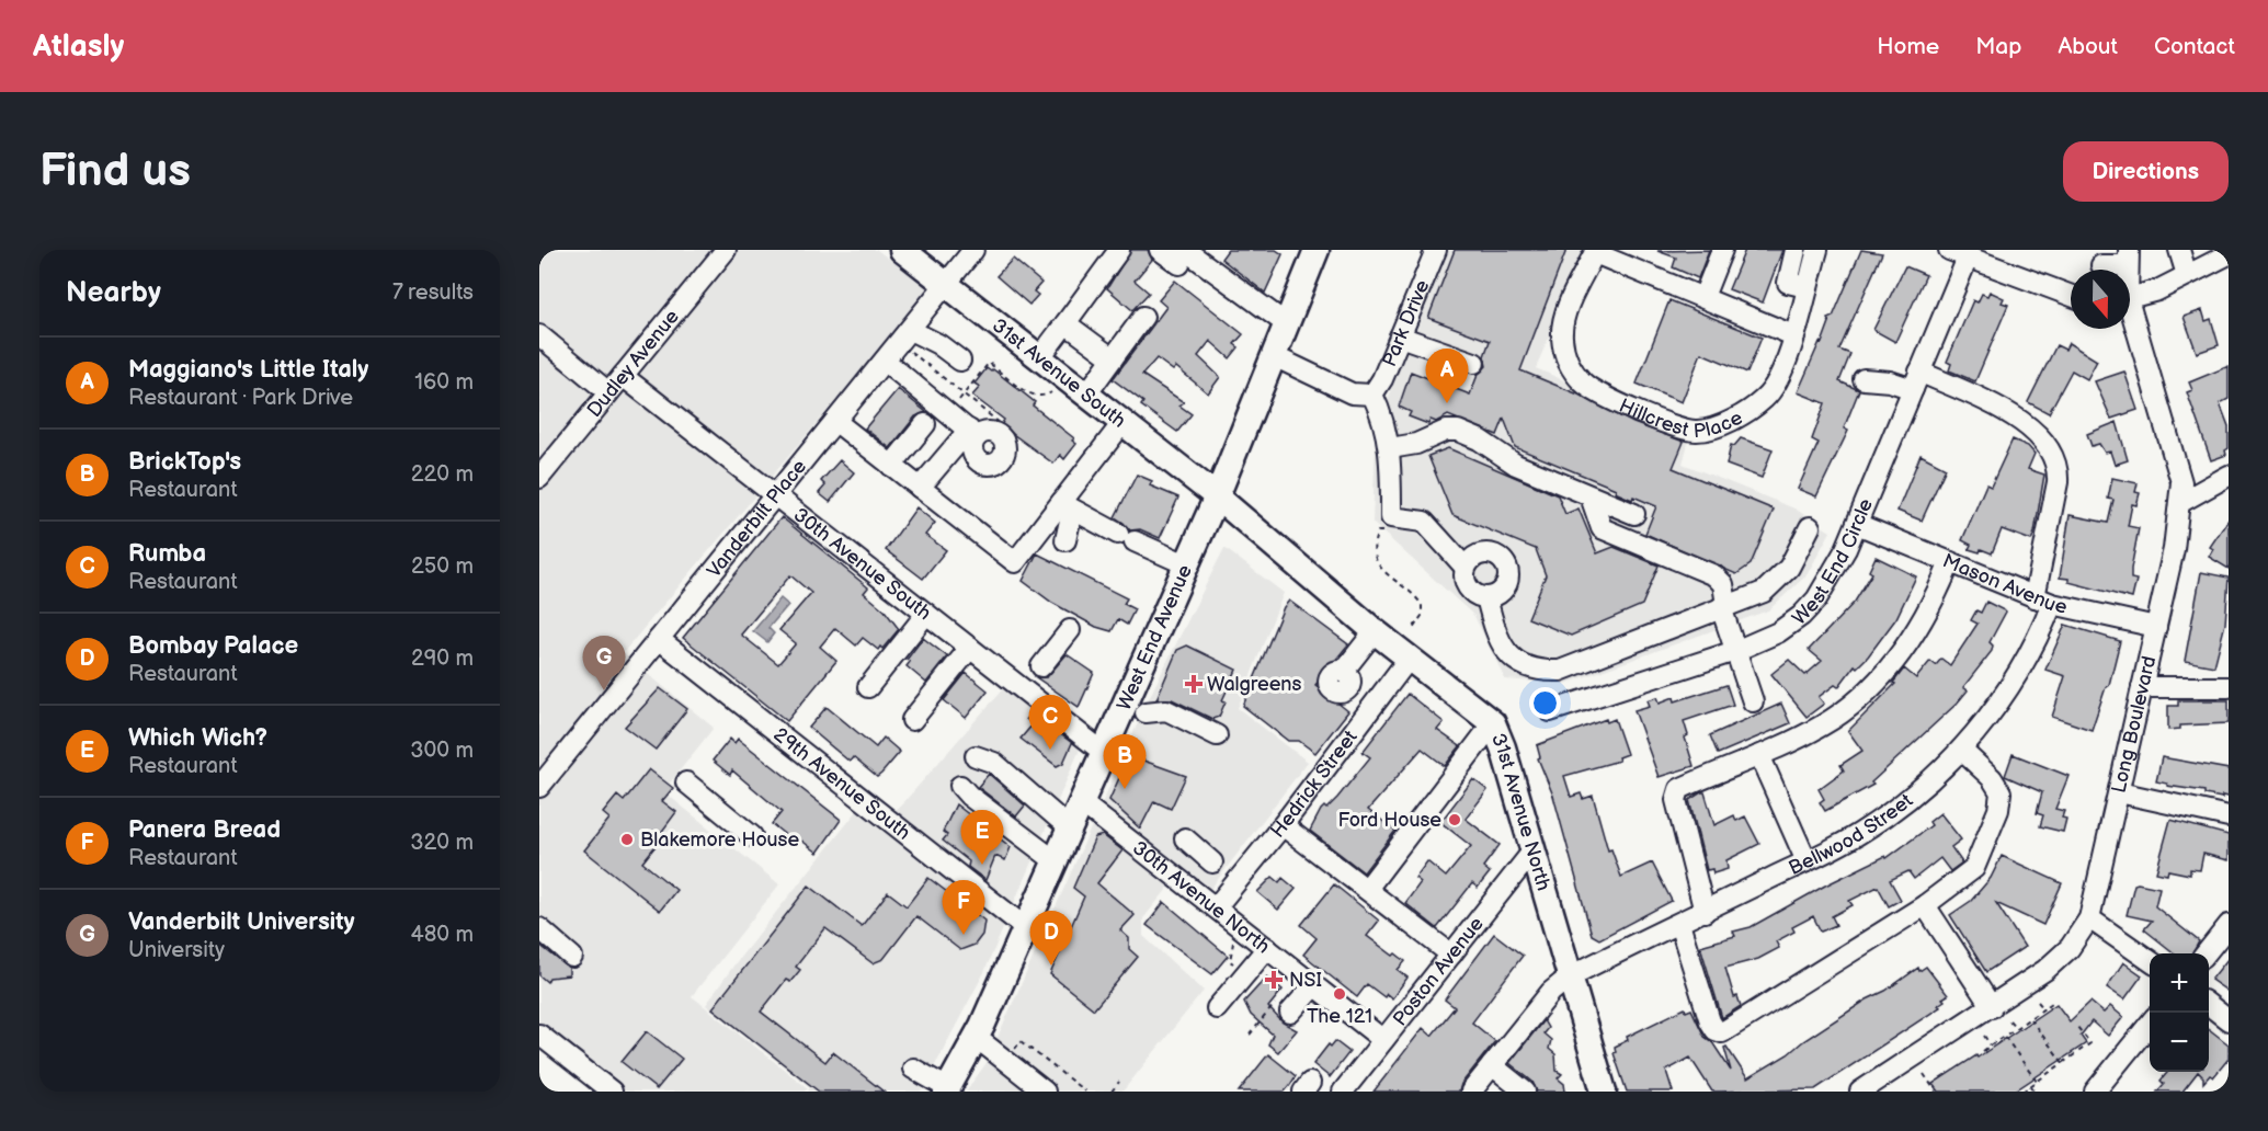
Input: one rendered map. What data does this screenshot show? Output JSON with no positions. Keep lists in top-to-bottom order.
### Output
{
  "streets": {
    "main road": ["31st Avenue South", "West End Avenue", "31st Avenue North"],
    "street": [
      "Park Drive",
      "Dudley Avenue",
      "Hillcrest Place",
      "Vanderbilt Place",
      "West End Circle",
      "30th Avenue South",
      "Mason Avenue",
      "Long Boulevard",
      "Hedrick Street",
      "29th Avenue South",
      "Bellwood Street",
      "30th Avenue North",
      "Poston Avenue"
    ]
  },
  "crossings": [
    ["Dudley Avenue", "30th Avenue South"],
    ["31st Avenue South", "Vanderbilt Place"],
    ["31st Avenue South", "West End Avenue"],
    ["31st Avenue South", "31st Avenue North"],
    ["Vanderbilt Place", "30th Avenue South"],
    ["Vanderbilt Place", "29th Avenue South"],
    ["West End Circle", "Mason Avenue"],
    ["West End Circle", "Bellwood Street"],
    ["30th Avenue South", "West End Avenue"],
    ["Mason Avenue", "Long Boulevard"],
    ["Mason Avenue", "Bellwood Street"],
    ["West End Avenue", "29th Avenue South"],
    ["West End Avenue", "31st Avenue North"],
    ["West End Avenue", "30th Avenue North"],
    ["Hedrick Street", "31st Avenue North"],
    ["Hedrick Street", "30th Avenue North"],
    ["31st Avenue North", "Bellwood Street"],
    ["31st Avenue North", "Poston Avenue"],
    ["30th Avenue North", "Poston Avenue"]
  ],
  "places": {
    "health": ["Walgreens", "NSI"],
    "other": ["Ford House", "Blakemore House", "The 121"]
  },
  "north": "bottom",
  "page": {
    "header": "Atlasly",
    "nav": [
      "Home",
      "Map",
      "About",
      "Contact"
    ],
    "buttons": "Directions",
    "title": "Find us",
    "heading": ["Nearby", "7 results"],
    "list": [
      {
        "mark": "A",
        "name": "Maggiano's Little Italy",
        "note": "Restaurant · Park Drive",
        "value": "160 m"
      },
      {
        "mark": "B",
        "name": "BrickTop's",
        "note": "Restaurant",
        "value": "220 m"
      },
      {
        "mark": "C",
        "name": "Rumba",
        "note": "Restaurant",
        "value": "250 m"
      },
      {
        "mark": "D",
        "name": "Bombay Palace",
        "note": "Restaurant",
        "value": "290 m"
      },
      {
        "mark": "E",
        "name": "Which Wich?",
        "note": "Restaurant",
        "value": "300 m"
      },
      {
        "mark": "F",
        "name": "Panera Bread",
        "note": "Restaurant",
        "value": "320 m"
      },
      {
        "mark": "G",
        "name": "Vanderbilt University",
        "note": "University",
        "value": "480 m"
      }
    ],
    "pins": [
      "A",
      "G",
      "C",
      "B",
      "E",
      "F",
      "D"
    ],
    "map_buttons": ["+", "−"]
  }
}
